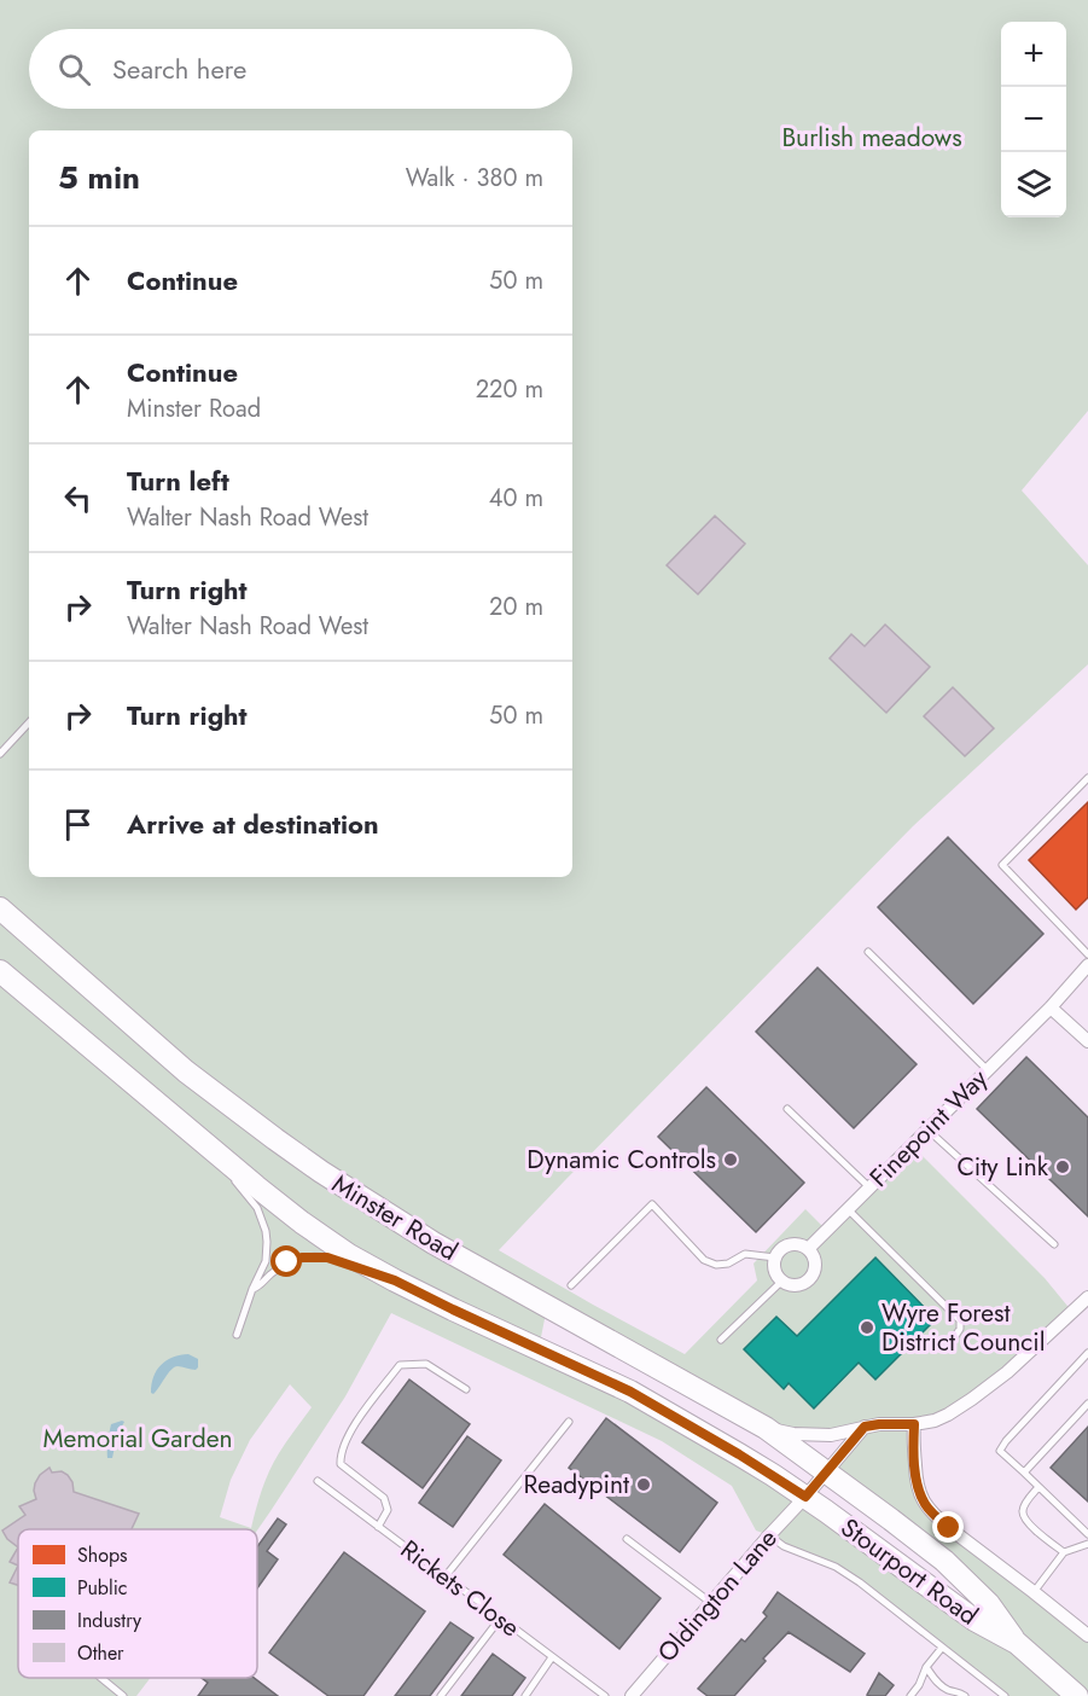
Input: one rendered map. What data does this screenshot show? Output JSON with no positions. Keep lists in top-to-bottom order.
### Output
{
  "streets": {
    "main road": ["Minster Road", "Stourport Road"],
    "street": ["Finepoint Way", "Oldington Lane"],
    "lane": ["Rickets Close"]
  },
  "crossings": [
    ["Minster Road", "Stourport Road"],
    ["Minster Road", "Oldington Lane"],
    ["Stourport Road", "Oldington Lane"]
  ],
  "parks": ["Burlish meadows", "Memorial Garden"],
  "places": [
    "Dynamic Controls",
    "City Link",
    "Wyre Forest District Council",
    "Readypint"
  ],
  "legend": [
    "Shops",
    "Public",
    "Industry",
    "Other"
  ],
  "page": {
    "map_buttons": ["+", "−"],
    "search": "Search here",
    "heading": ["5 min", "Walk · 380 m"],
    "list": [
      ["Continue", "50 m"],
      ["Continue", "Minster Road", "220 m"],
      ["Turn left", "Walter Nash Road West", "40 m"],
      ["Turn right", "Walter Nash Road West", "20 m"],
      ["Turn right", "50 m"],
      "Arrive at destination"
    ]
  }
}
